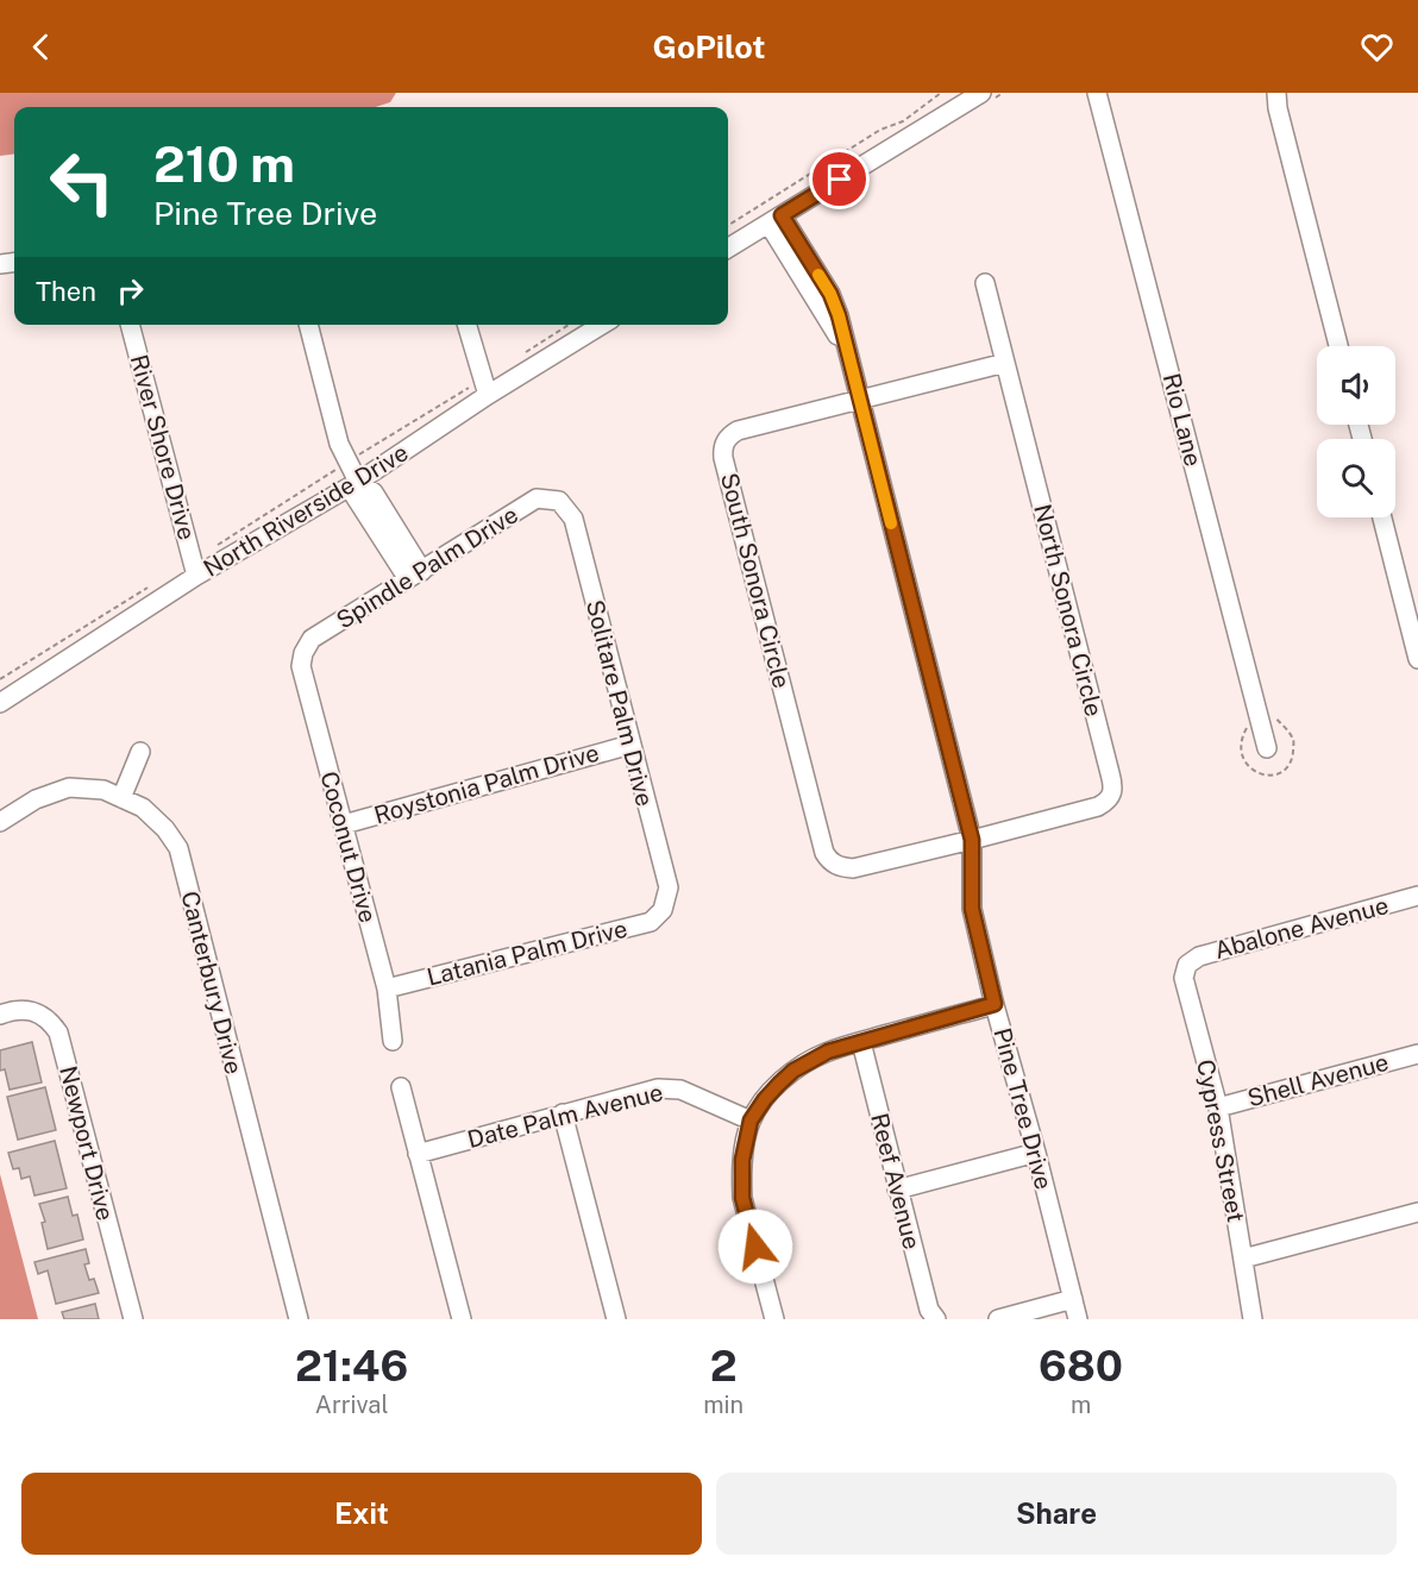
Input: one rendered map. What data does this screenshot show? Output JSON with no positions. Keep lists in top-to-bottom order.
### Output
{
  "streets": {
    "street": [
      "Rio Lane",
      "River Shore Drive",
      "North Riverside Drive",
      "Spindle Palm Drive",
      "South Sonora Circle",
      "North Sonora Circle",
      "Solitare Palm Drive",
      "Roystonia Palm Drive",
      "Coconut Drive",
      "Abalone Avenue",
      "Latania Palm Drive",
      "Canterbury Drive",
      "Shell Avenue",
      "Pine Tree Drive",
      "Date Palm Avenue",
      "Cypress Street",
      "Newport Drive",
      "Reef Avenue"
    ]
  },
  "crossings": [
    ["River Shore Drive", "North Riverside Drive"],
    ["Spindle Palm Drive", "Solitare Palm Drive"],
    ["Spindle Palm Drive", "Coconut Drive"],
    ["South Sonora Circle", "North Sonora Circle"],
    ["South Sonora Circle", "Pine Tree Drive"],
    ["North Sonora Circle", "Pine Tree Drive"],
    ["Solitare Palm Drive", "Roystonia Palm Drive"],
    ["Solitare Palm Drive", "Latania Palm Drive"],
    ["Roystonia Palm Drive", "Coconut Drive"],
    ["Coconut Drive", "Latania Palm Drive"],
    ["Abalone Avenue", "Cypress Street"],
    ["Shell Avenue", "Cypress Street"]
  ],
  "page": {
    "header": "GoPilot",
    "turn": ["210 m", "Pine Tree Drive"],
    "then": "Then",
    "eta": [
      "21:46",
      "Arrival",
      "2",
      "min",
      "680",
      "m"
    ],
    "buttons": ["Exit", "Share"]
  }
}
